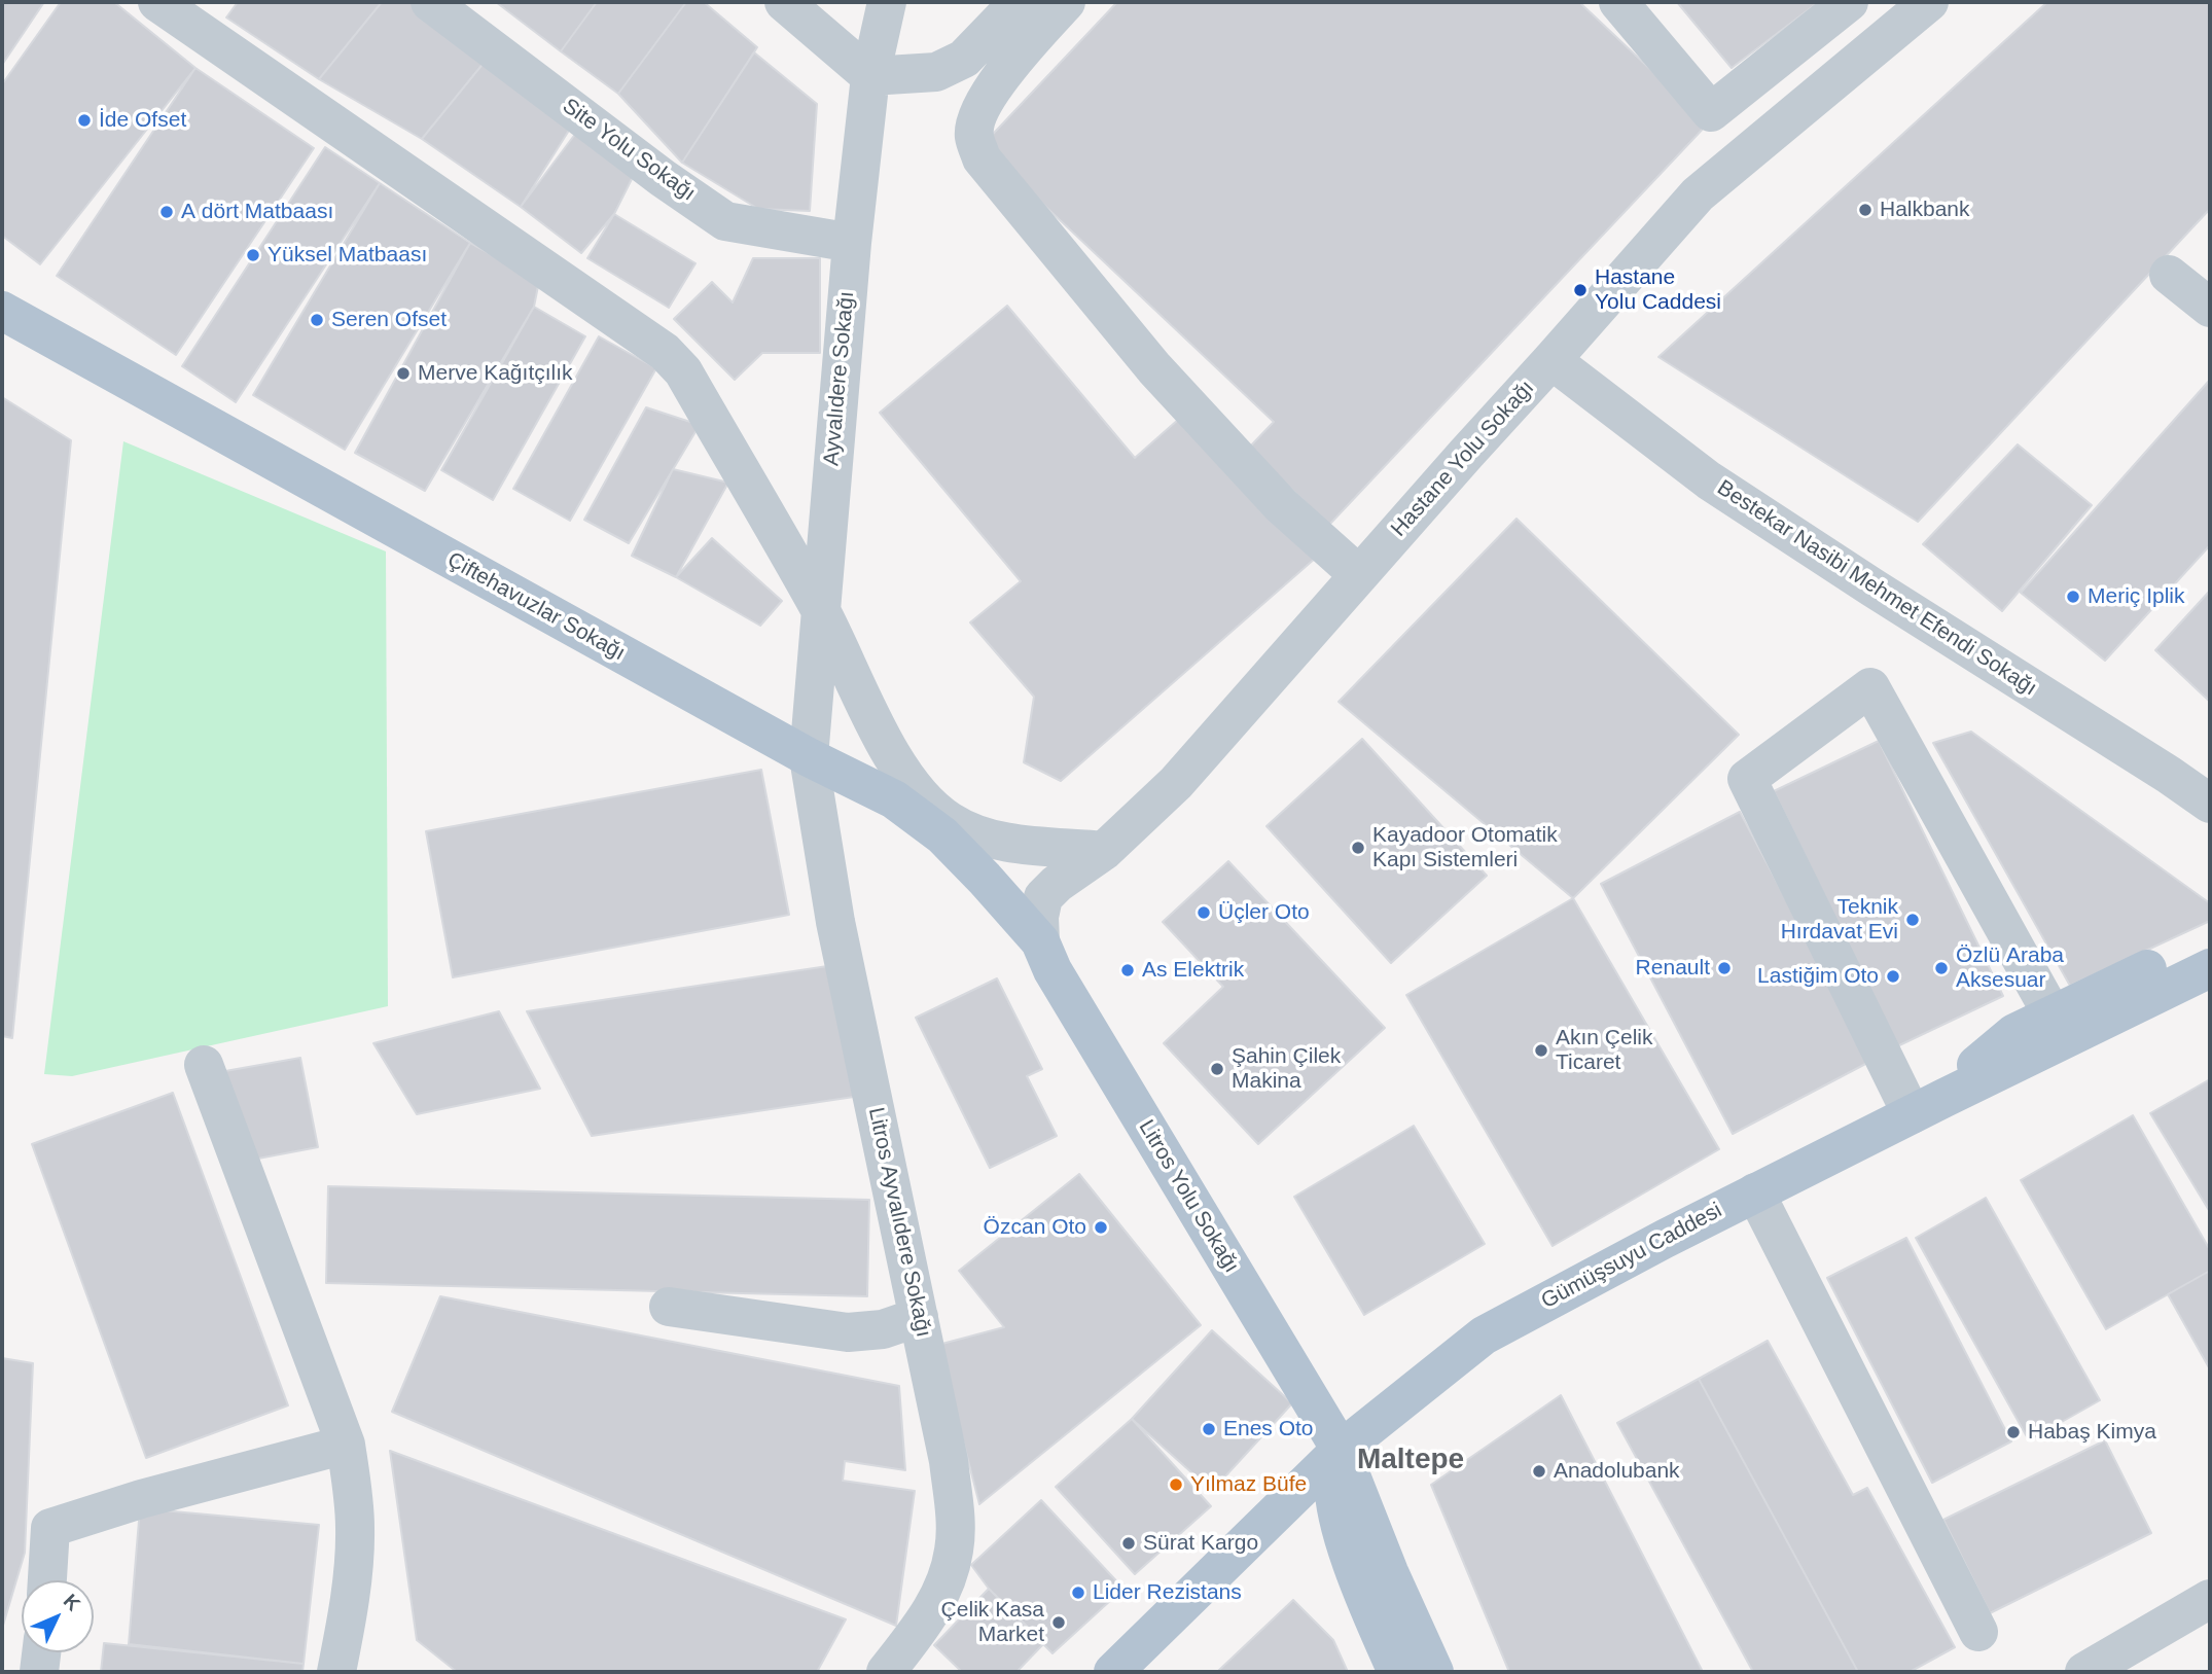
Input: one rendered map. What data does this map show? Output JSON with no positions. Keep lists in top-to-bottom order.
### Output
{
  "streets": {
    "main road": ["Çiftehavuzlar Sokağı", "Litros Yolu Sokağı", "Gümüşsuyu Caddesi"],
    "street": [
      "Site Yolu Sokağı",
      "Ayvalıdere Sokağı",
      "Hastane Yolu Sokağı",
      "Bestekar Nasibi Mehmet Efendi Sokağı",
      "Litros Ayvalıdere Sokağı"
    ]
  },
  "crossings": [
    ["Site Yolu Sokağı", "Ayvalıdere Sokağı"],
    ["Ayvalıdere Sokağı", "Çiftehavuzlar Sokağı"],
    ["Ayvalıdere Sokağı", "Litros Ayvalıdere Sokağı"],
    ["Hastane Yolu Sokağı", "Bestekar Nasibi Mehmet Efendi Sokağı"],
    ["Hastane Yolu Sokağı", "Çiftehavuzlar Sokağı"],
    ["Hastane Yolu Sokağı", "Litros Yolu Sokağı"],
    ["Çiftehavuzlar Sokağı", "Litros Yolu Sokağı"],
    ["Çiftehavuzlar Sokağı", "Litros Ayvalıdere Sokağı"],
    ["Litros Yolu Sokağı", "Gümüşsuyu Caddesi"]
  ],
  "districts": ["Maltepe"],
  "places": [
    "İde Ofset",
    "Halkbank",
    "A dört Matbaası",
    "Yüksel Matbaası",
    "Hastane Yolu Caddesi",
    "Seren Ofset",
    "Merve Kağıtçılık",
    "Meriç Iplik",
    "Kayadoor Otomatik Kapı Sistemleri",
    "Üçler Oto",
    "Teknik Hırdavat Evi",
    "Renault",
    "Özlü Araba Aksesuar",
    "As Elektrik",
    "Lastiğim Oto",
    "Akın Çelik Ticaret",
    "Şahin Çilek Makina",
    "Özcan Oto",
    "Enes Oto",
    "Habaş Kimya",
    "Anadolubank",
    "Yılmaz Büfe",
    "Sürat Kargo",
    "Lider Rezistans",
    "Çelik Kasa Market"
  ],
  "north": "top right"
}
